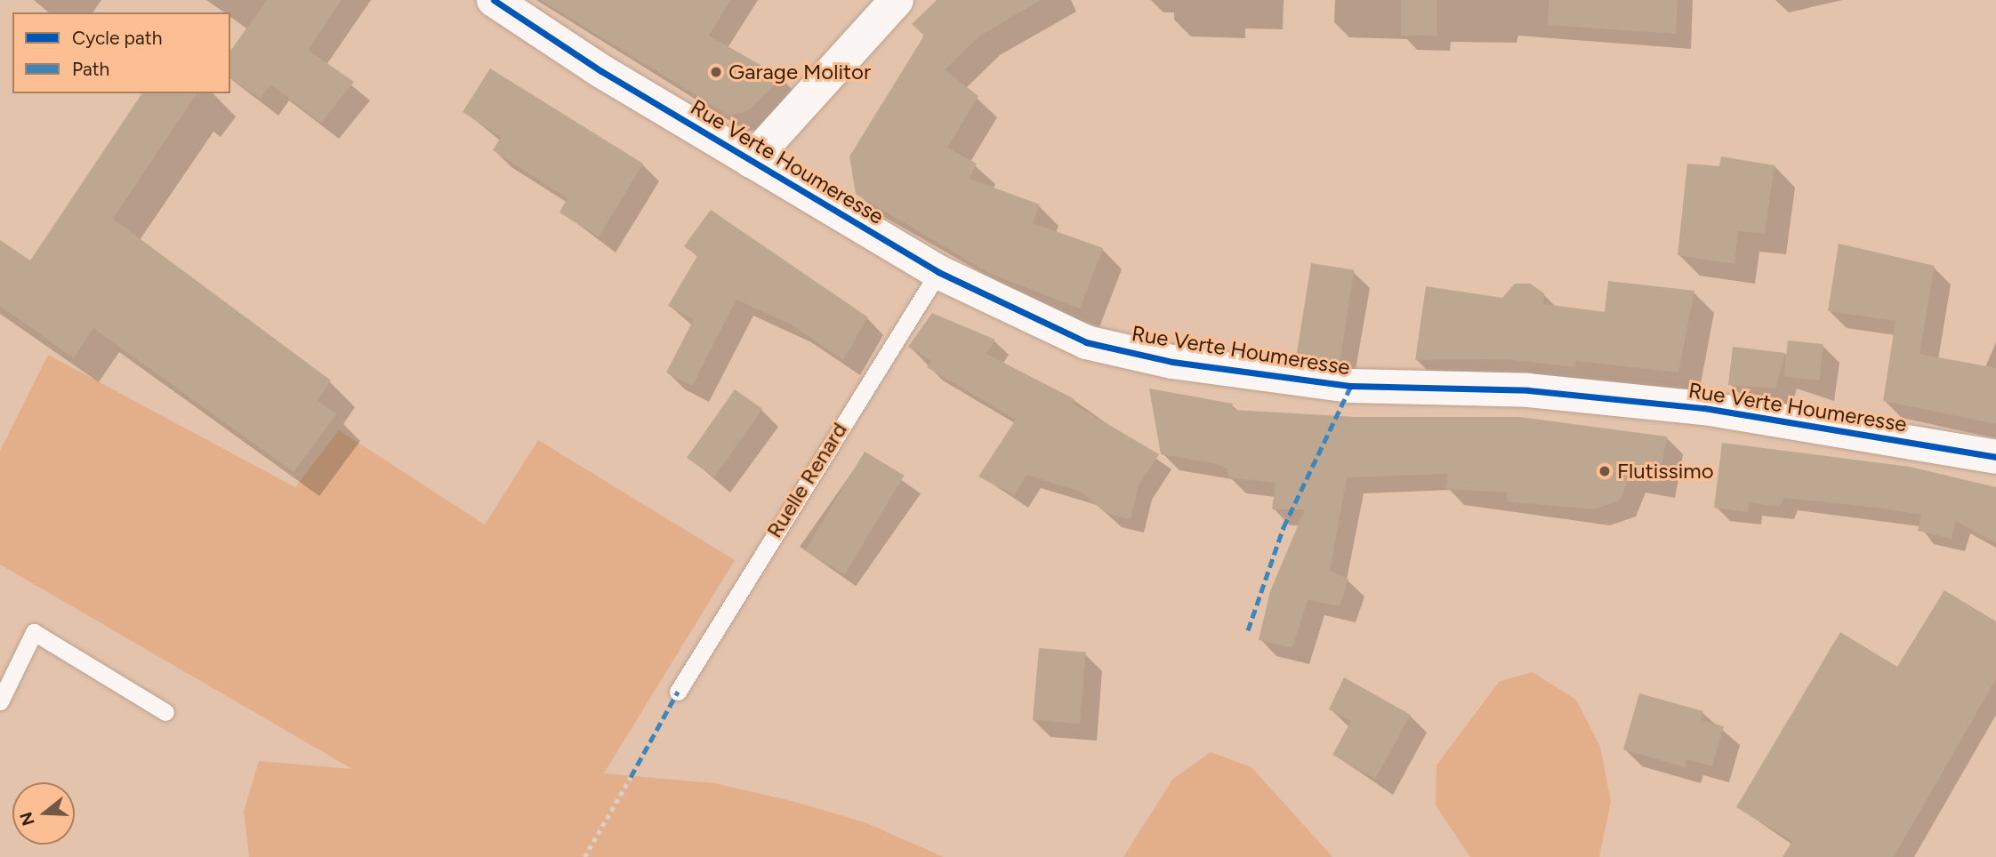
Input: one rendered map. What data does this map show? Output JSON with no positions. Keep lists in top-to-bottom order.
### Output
{
  "streets": {
    "street": ["Rue Verte Houmeresse"],
    "lane": ["Ruelle Renard"]
  },
  "crossings": [
    ["Rue Verte Houmeresse", "Ruelle Renard"]
  ],
  "places": ["Garage Molitor", "Flutissimo"],
  "legend": ["Cycle path", "Path"],
  "north": "left"
}
